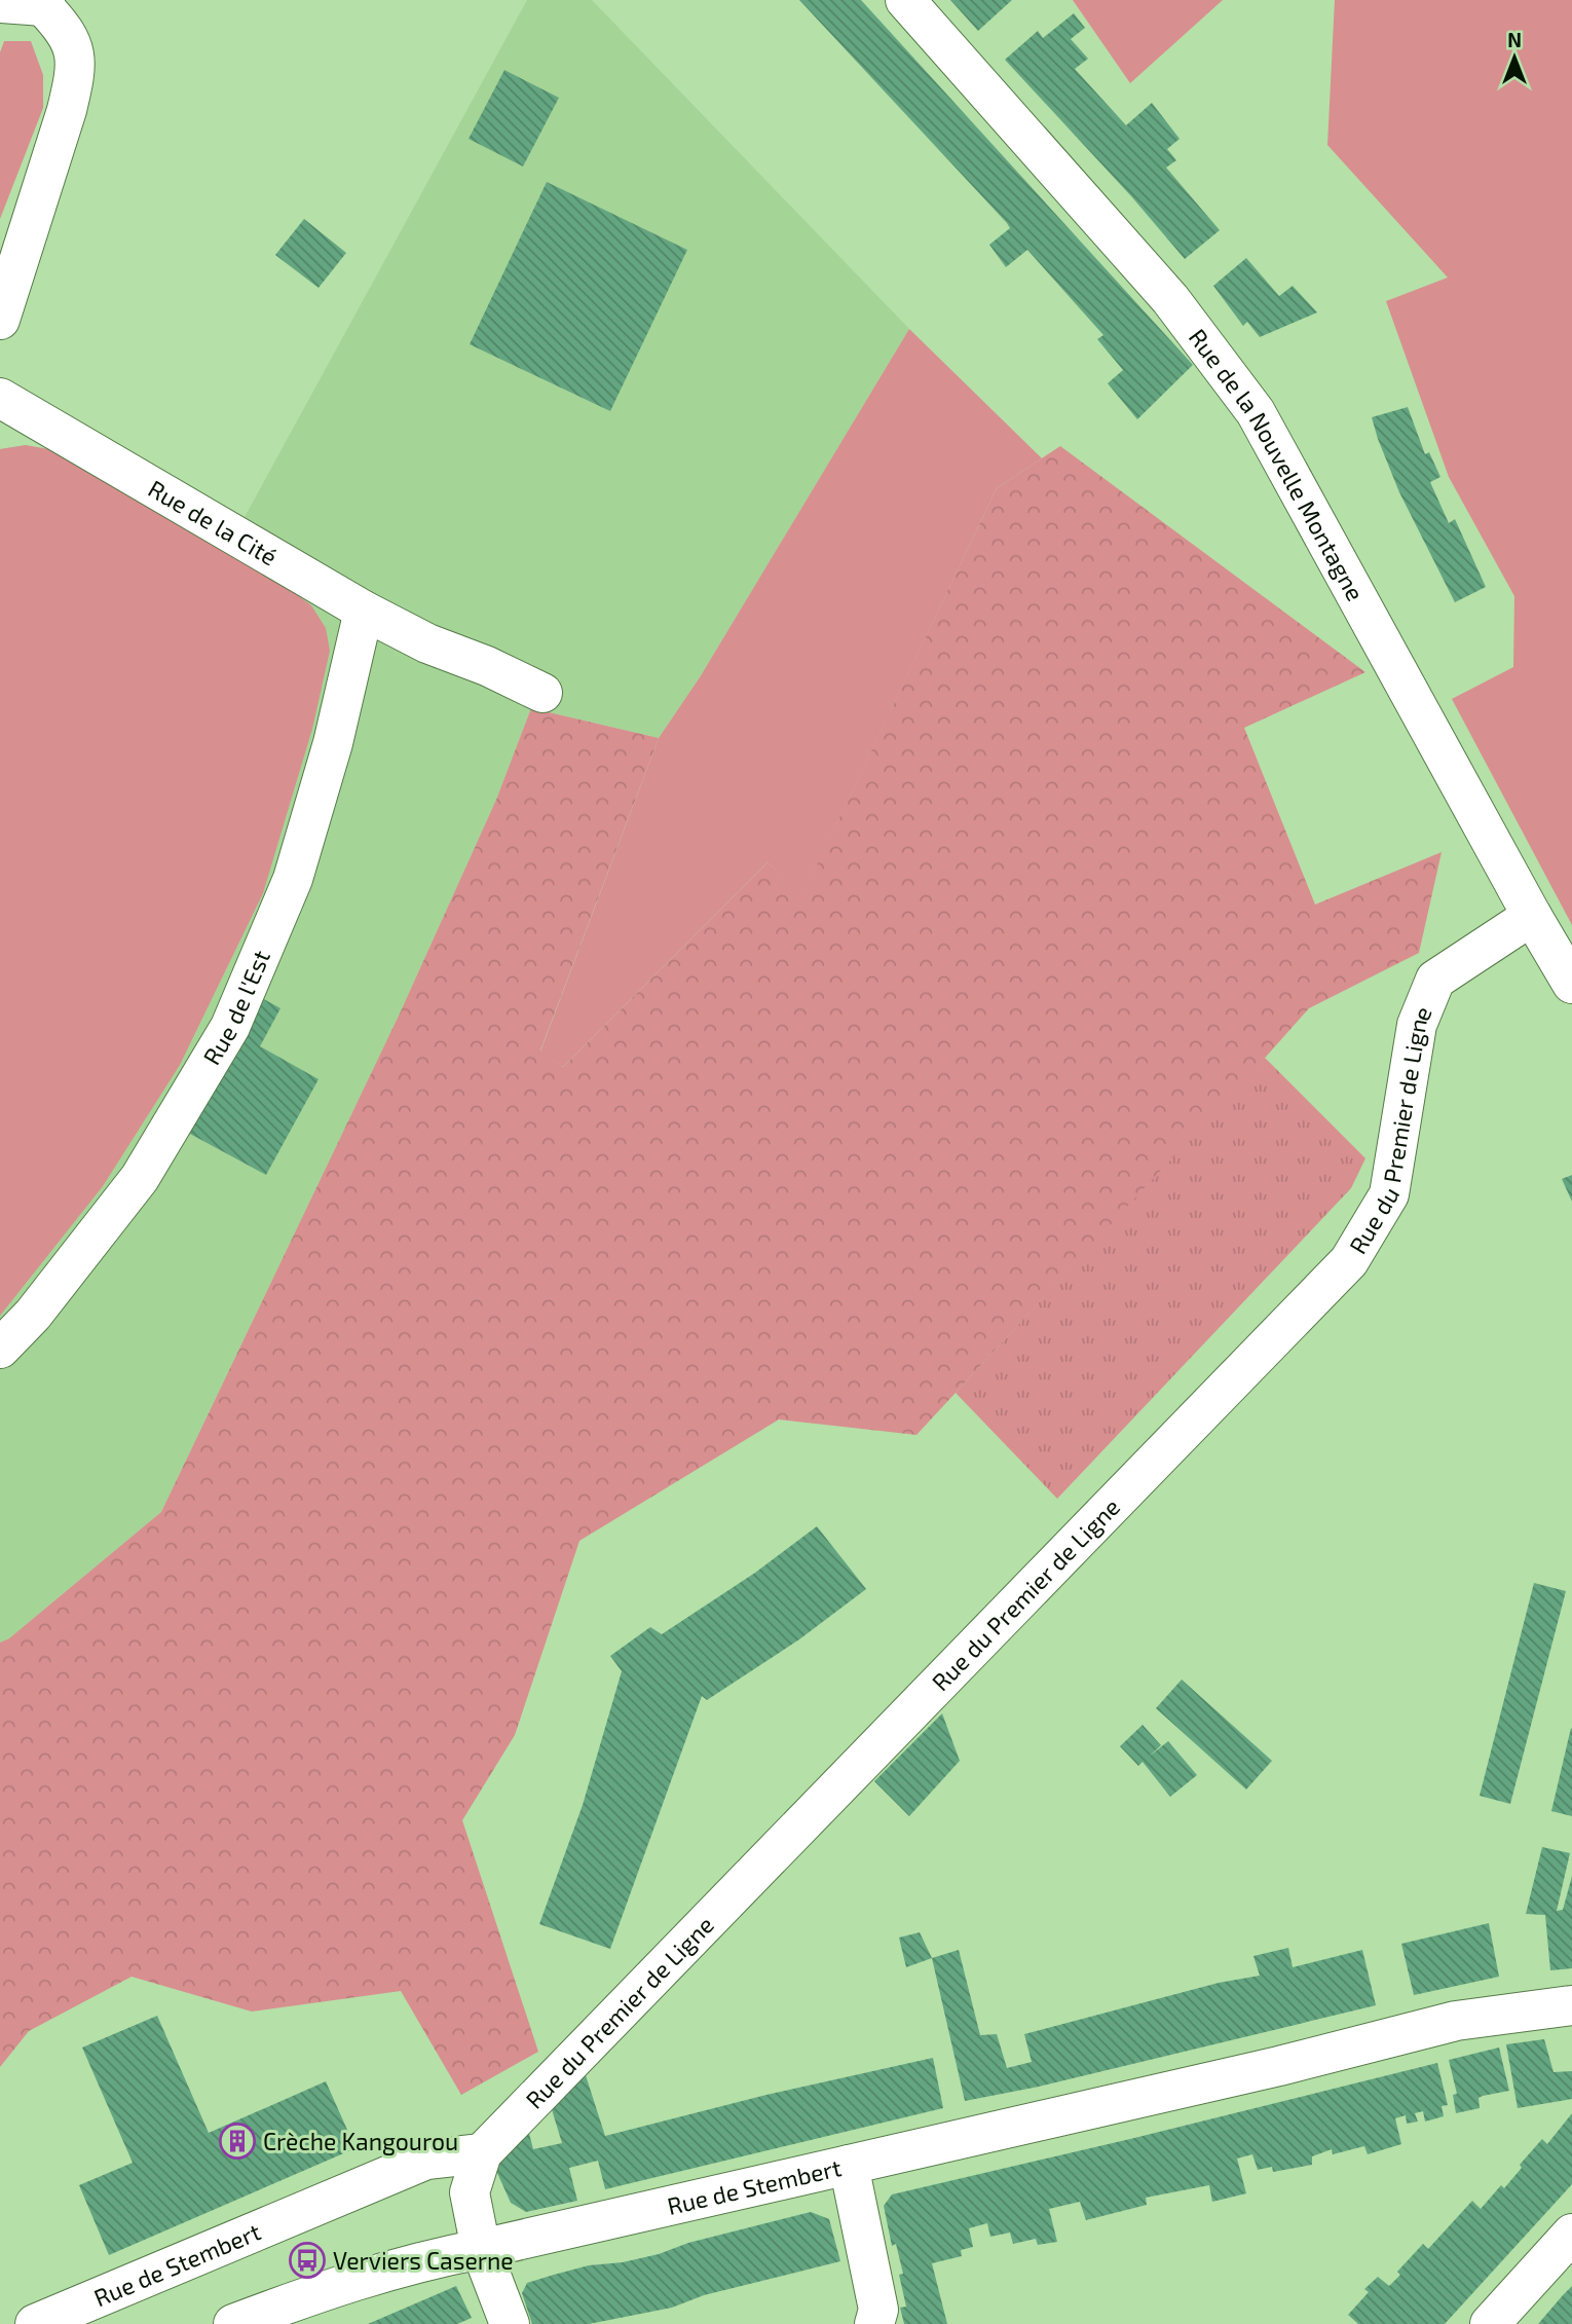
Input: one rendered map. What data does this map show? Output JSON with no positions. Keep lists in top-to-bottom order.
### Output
{
  "streets": {
    "street": [
      "Rue de la Nouvelle Montagne",
      "Rue de la Cité",
      "Rue de l'Est",
      "Rue du Premier de Ligne",
      "Rue de Stembert"
    ]
  },
  "crossings": [
    ["Rue de la Nouvelle Montagne", "Rue du Premier de Ligne"],
    ["Rue de la Cité", "Rue de l'Est"],
    ["Rue du Premier de Ligne", "Rue de Stembert"]
  ],
  "places": {
    "building": ["Crèche Kangourou"],
    "bus stop": ["Verviers Caserne"]
  },
  "north": "top"
}
